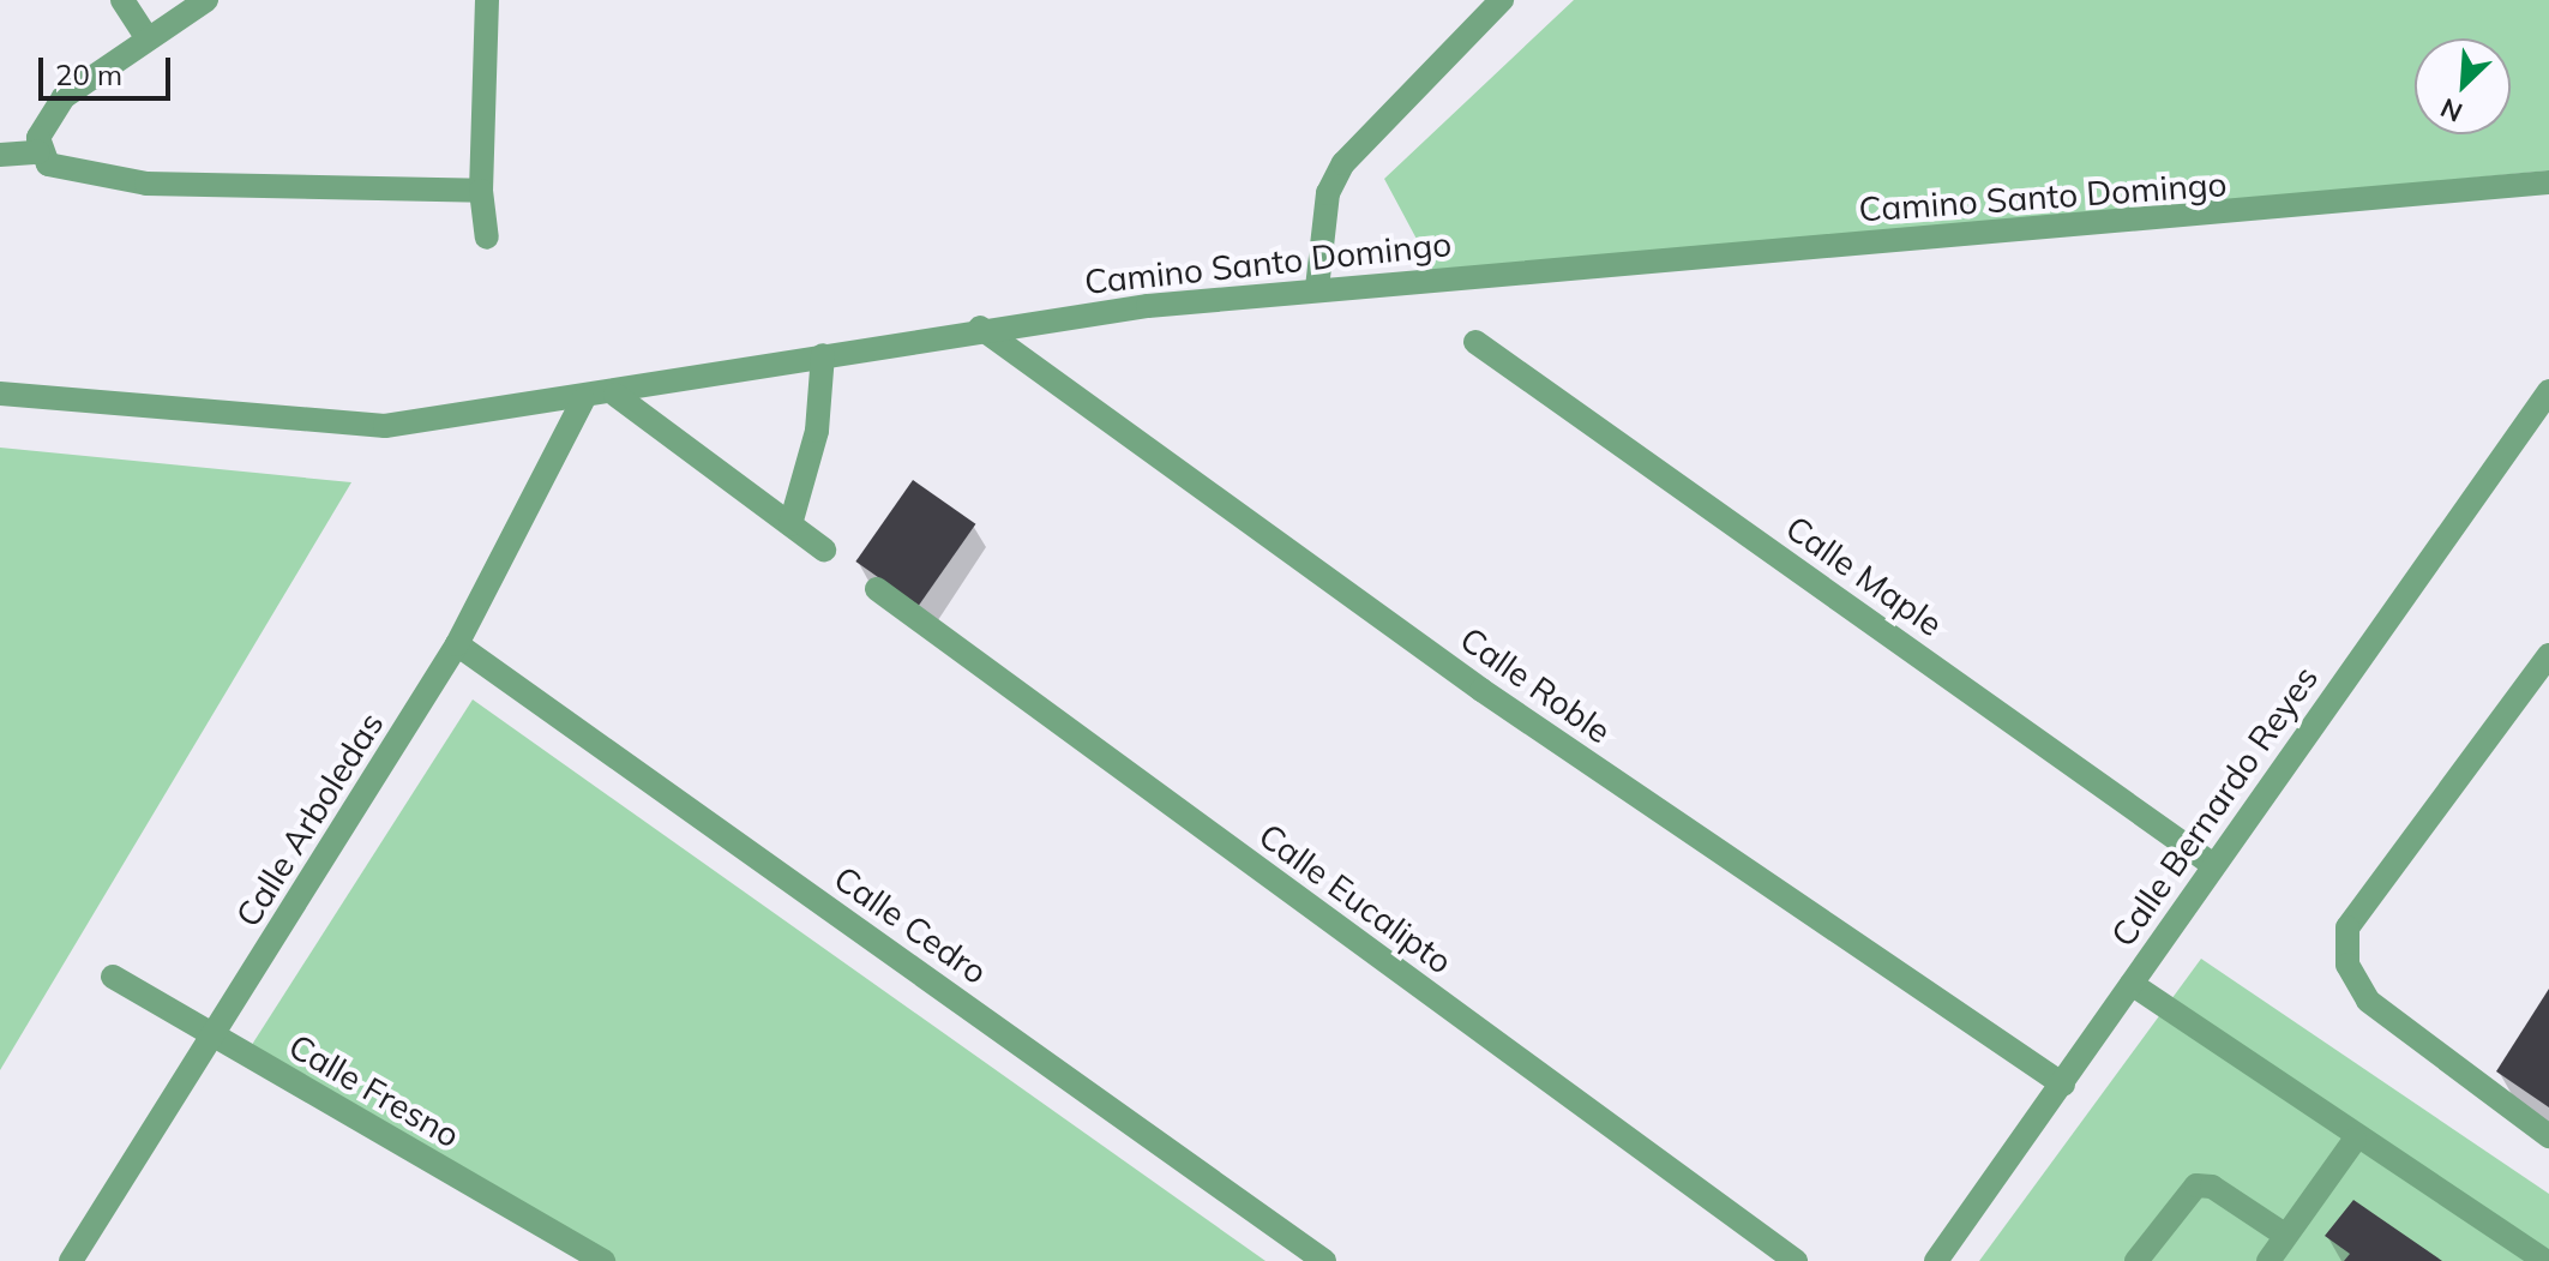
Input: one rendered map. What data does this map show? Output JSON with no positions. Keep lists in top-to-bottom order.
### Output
{
  "streets": {
    "street": [
      "Camino Santo Domingo",
      "Calle Maple",
      "Calle Roble",
      "Calle Bernardo Reyes",
      "Calle Arboledas",
      "Calle Eucalipto",
      "Calle Cedro",
      "Calle Fresno"
    ]
  },
  "crossings": [
    ["Camino Santo Domingo", "Calle Roble"],
    ["Camino Santo Domingo", "Calle Arboledas"],
    ["Calle Maple", "Calle Bernardo Reyes"],
    ["Calle Roble", "Calle Bernardo Reyes"],
    ["Calle Arboledas", "Calle Cedro"],
    ["Calle Arboledas", "Calle Fresno"]
  ],
  "scale_bar": "20 m",
  "north": "bottom left"
}
